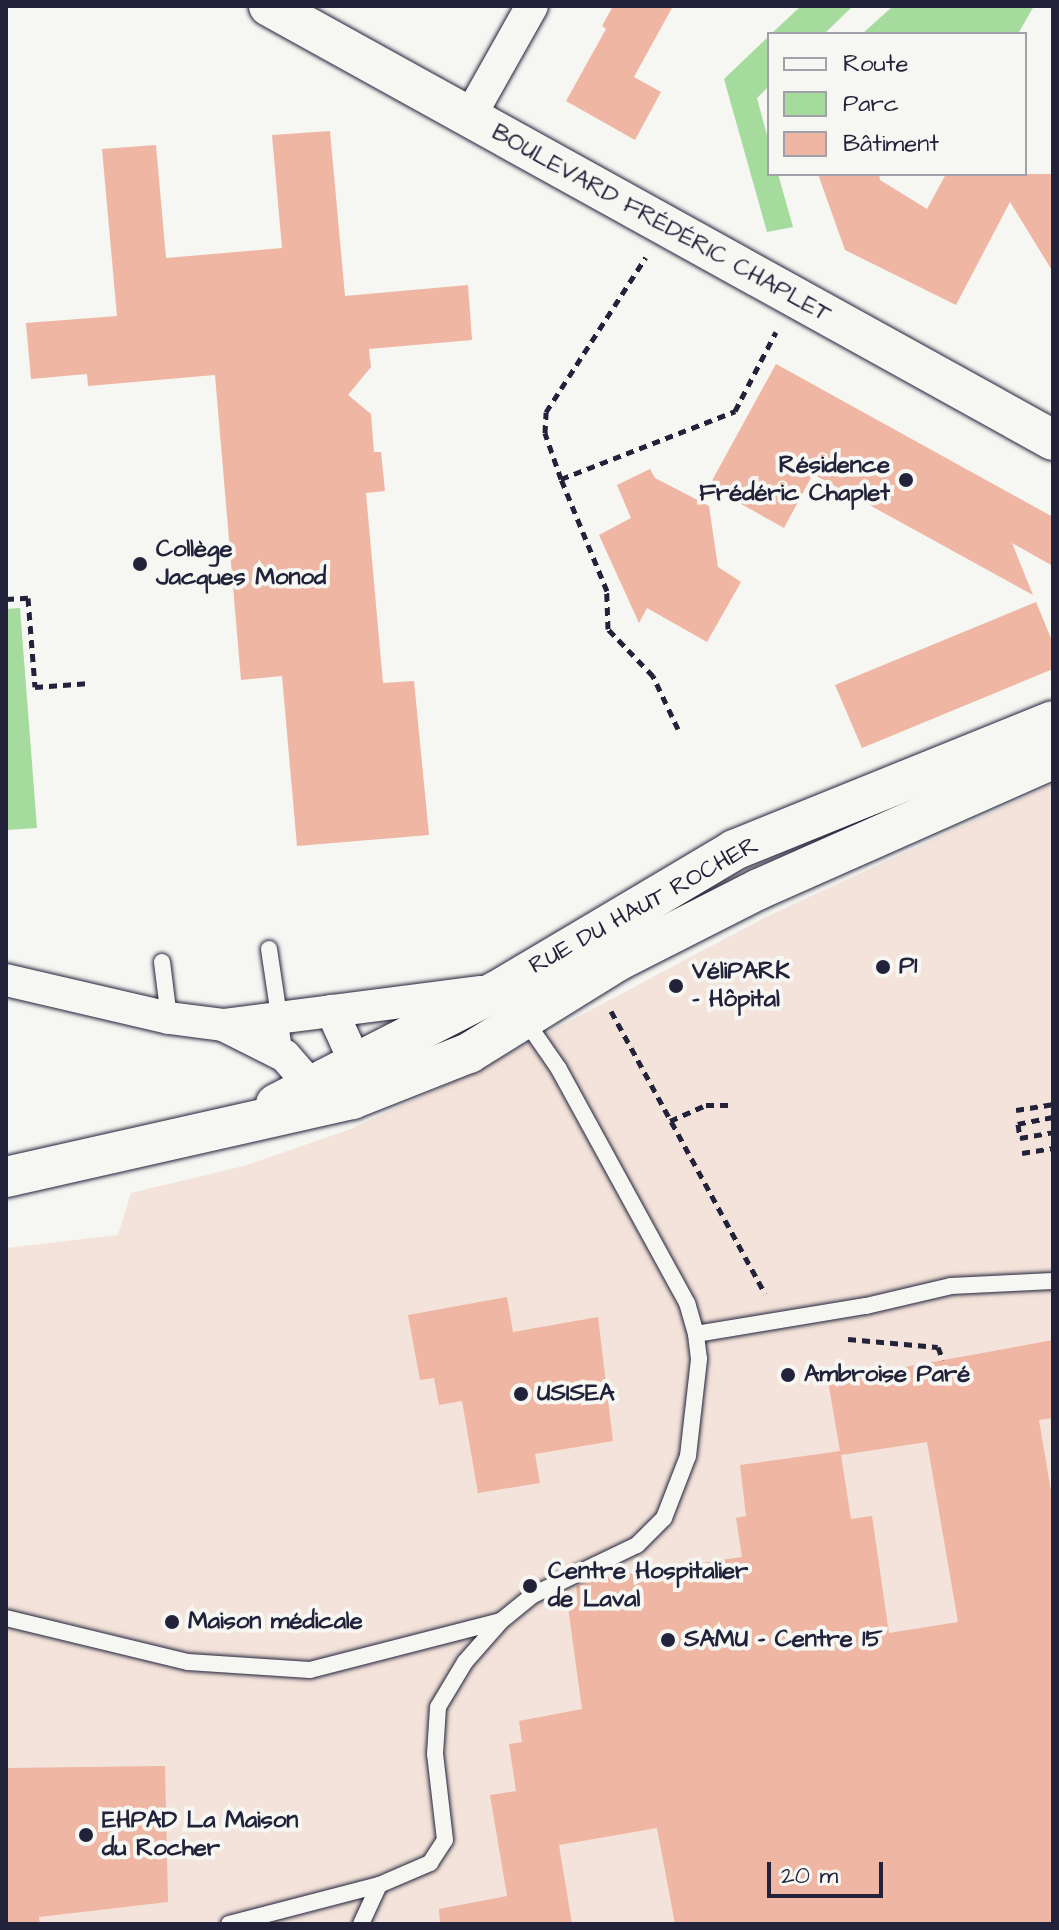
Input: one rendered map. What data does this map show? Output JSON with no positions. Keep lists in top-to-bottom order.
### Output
{
  "streets": {
    "street": ["BOULEVARD FRÉDÉRIC CHAPLET", "RUE DU HAUT ROCHER"]
  },
  "places": [
    "Résidence Frédéric Chaplet",
    "Collège Jacques Monod",
    "P1",
    "VéliPARK - Hôpital",
    "Ambroise Paré",
    "USISEA",
    "Centre Hospitalier de Laval",
    "Maison médicale",
    "SAMU - Centre 15",
    "EHPAD La Maison du Rocher"
  ],
  "legend": ["Route", "Parc", "Bâtiment"],
  "scale_bar": "20 m"
}
